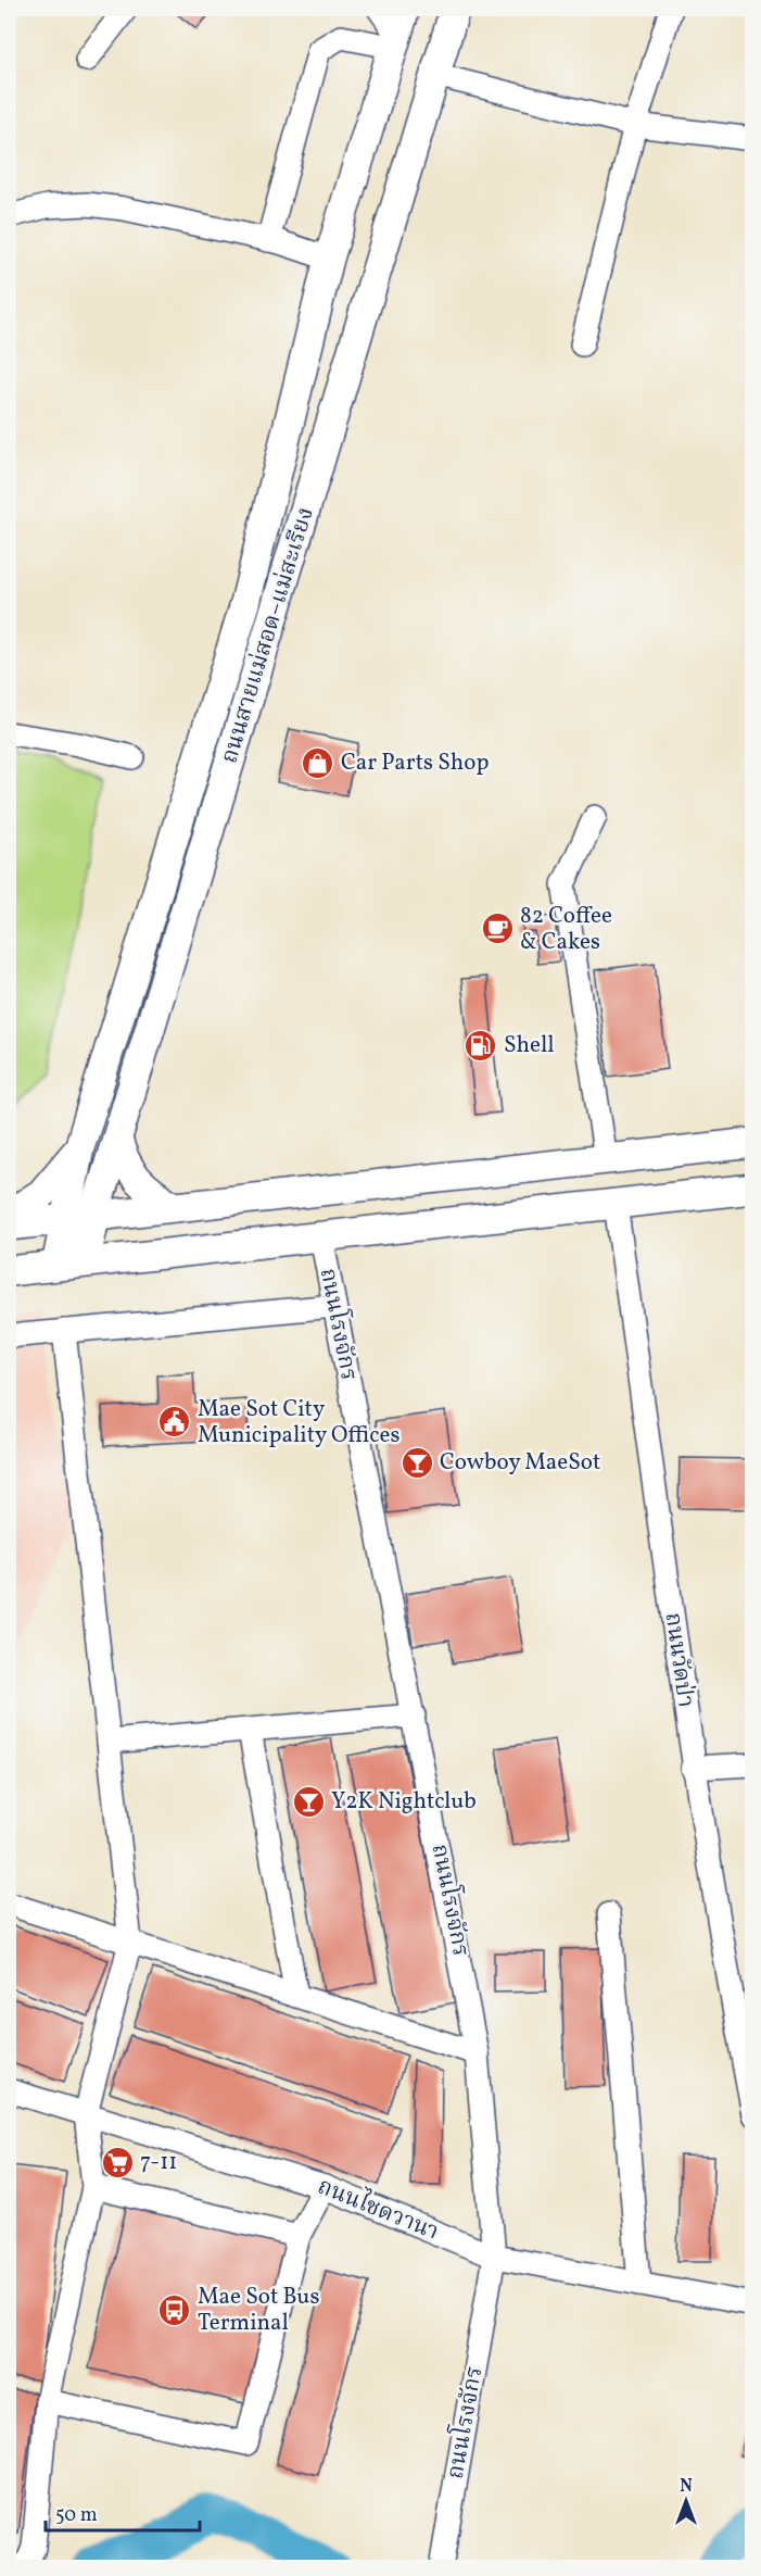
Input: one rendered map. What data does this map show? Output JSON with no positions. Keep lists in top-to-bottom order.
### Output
{
  "streets": {
    "main road": ["ถนนสายแม่สอด–แม่สะเรียง"],
    "street": ["ถนนโรงจักร", "ถนนวัดป่า", "ถนนไชดวานา"]
  },
  "crossings": [
    ["ถนนโรงจักร", "ถนนไชดวานา"]
  ],
  "places": {
    "shop": ["Car Parts Shop"],
    "cafe": ["82 Coffee & Cakes"],
    "fuel station": ["Shell"],
    "public building": ["Mae Sot City Municipality Offices"],
    "bar": ["Cowboy MaeSot", "Y2K Nightclub"],
    "supermarket": ["7-11"],
    "bus stop": ["Mae Sot Bus Terminal"]
  },
  "scale_bar": "50 m",
  "north": "top"
}
